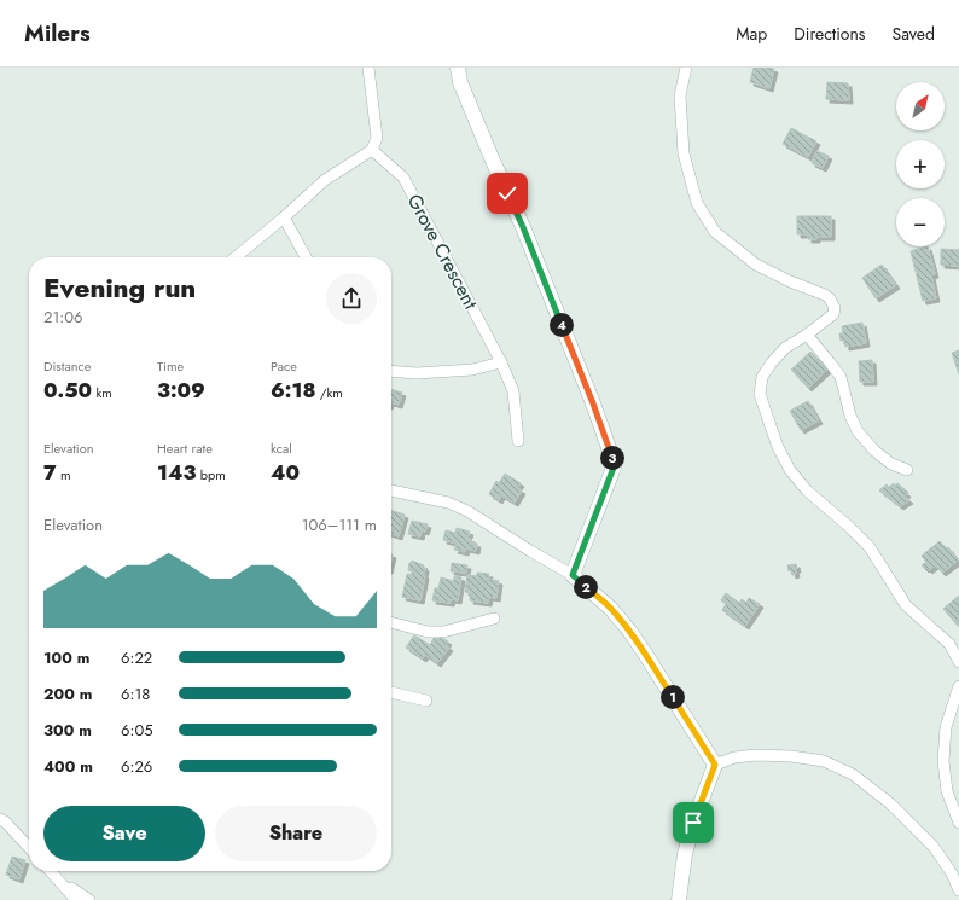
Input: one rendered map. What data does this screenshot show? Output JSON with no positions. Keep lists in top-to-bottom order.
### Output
{
  "streets": {
    "street": ["Grove Crescent"]
  },
  "north": "top right",
  "page": {
    "header": "Milers",
    "nav": ["Map", "Directions", "Saved"],
    "map_buttons": ["+", "−"],
    "heading": ["Evening run", "21:06"],
    "pins": [
      "4",
      "3",
      "2",
      "1"
    ],
    "stats": [
      ["Distance", "0.50 km"],
      ["Time", "3:09"],
      ["Pace", "6:18 /km"],
      ["Elevation", "7 m"],
      ["Heart rate", "143 bpm"],
      ["kcal", "40"]
    ],
    "chart": ["Elevation", "106–111 m"],
    "list": [
      {
        "name": "100 m",
        "note": "6:22"
      },
      {
        "name": "200 m",
        "note": "6:18"
      },
      {
        "name": "300 m",
        "note": "6:05"
      },
      {
        "name": "400 m",
        "note": "6:26"
      }
    ],
    "buttons": ["Save", "Share"]
  }
}
